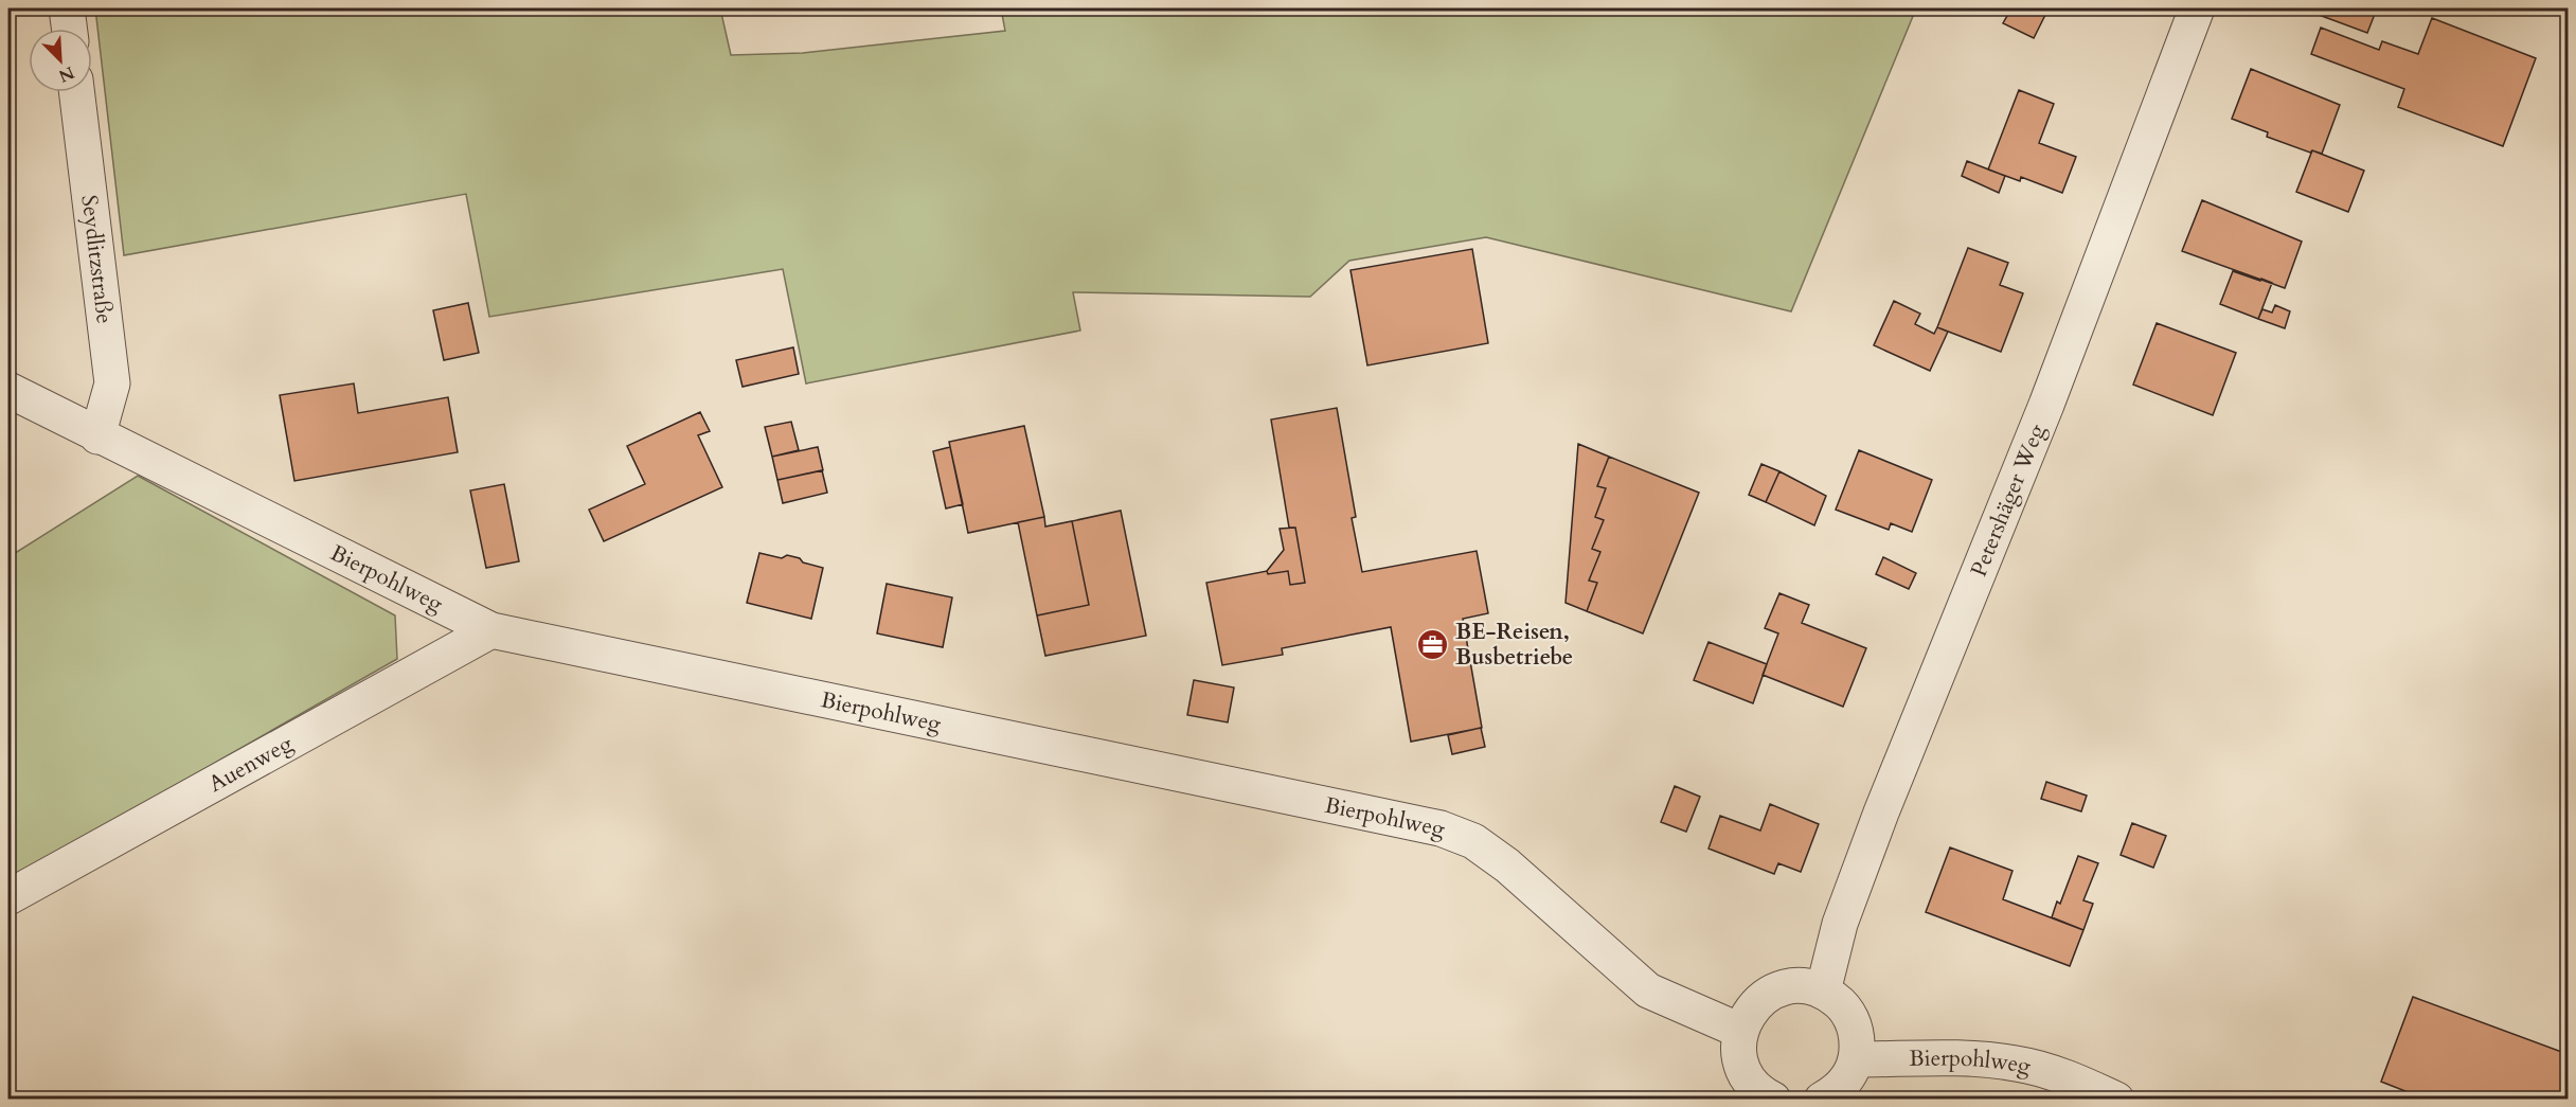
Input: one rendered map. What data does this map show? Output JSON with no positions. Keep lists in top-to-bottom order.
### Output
{
  "streets": {
    "street": [
      "Seydlitzstraße",
      "Petershäger Weg",
      "Bierpohlweg",
      "Auenweg"
    ]
  },
  "crossings": [
    ["Seydlitzstraße", "Bierpohlweg"],
    ["Bierpohlweg", "Auenweg"]
  ],
  "places": {
    "office": ["BE-Reisen, Busbetriebe"]
  },
  "north": "bottom right"
}
